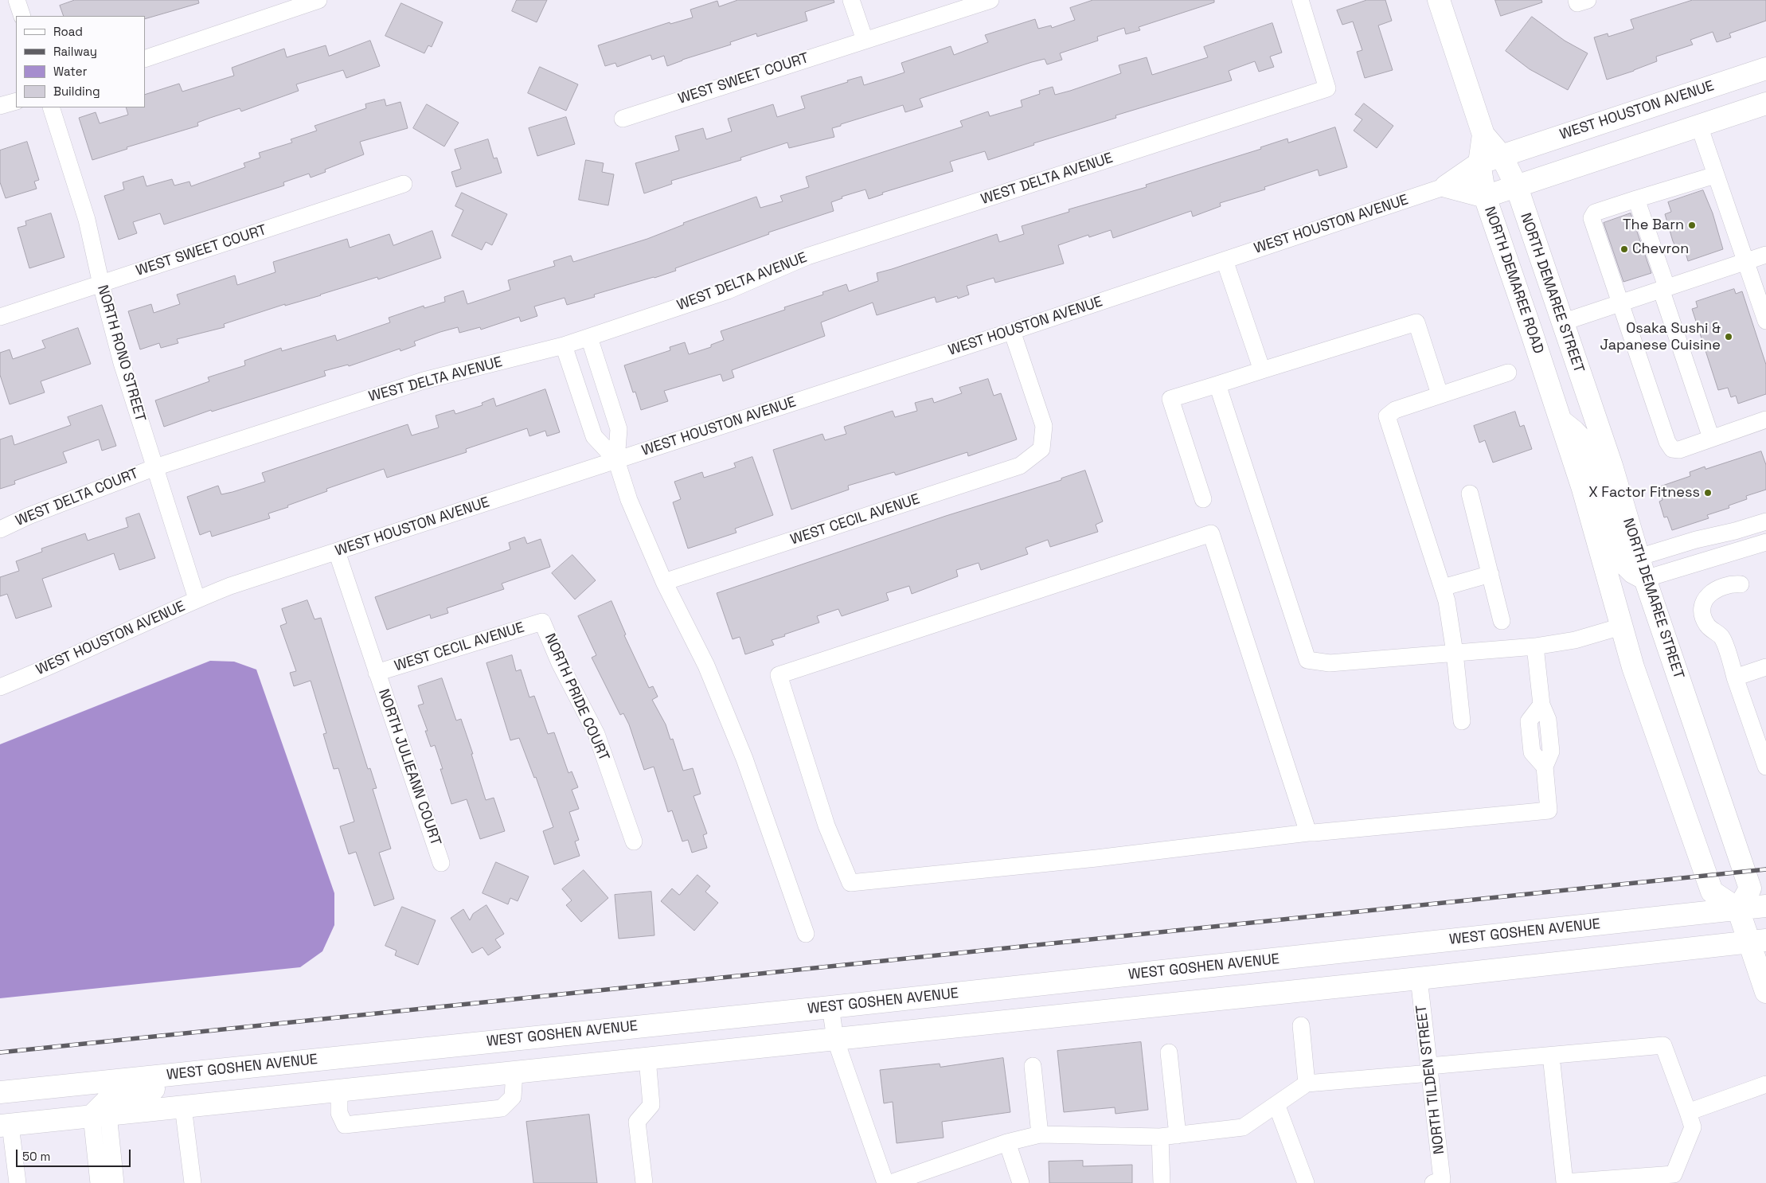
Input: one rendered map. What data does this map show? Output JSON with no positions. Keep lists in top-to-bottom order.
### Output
{
  "streets": {
    "main road": [
      "WEST HOUSTON AVENUE",
      "NORTH DEMAREE ROAD",
      "NORTH DEMAREE STREET",
      "WEST GOSHEN AVENUE"
    ],
    "street": [
      "WEST SWEET COURT",
      "WEST DELTA AVENUE",
      "NORTH RONO STREET",
      "WEST DELTA COURT",
      "WEST CECIL AVENUE",
      "NORTH PRIDE COURT",
      "NORTH JULIEANN COURT",
      "NORTH TILDEN STREET"
    ]
  },
  "crossings": [
    ["WEST SWEET COURT", "NORTH RONO STREET"],
    ["WEST HOUSTON AVENUE", "NORTH DEMAREE ROAD"],
    ["WEST HOUSTON AVENUE", "NORTH DEMAREE STREET"],
    ["WEST HOUSTON AVENUE", "NORTH RONO STREET"],
    ["WEST HOUSTON AVENUE", "WEST CECIL AVENUE"],
    ["WEST HOUSTON AVENUE", "NORTH JULIEANN COURT"],
    ["WEST DELTA AVENUE", "NORTH RONO STREET"],
    ["WEST DELTA AVENUE", "WEST DELTA COURT"],
    ["NORTH DEMAREE ROAD", "NORTH DEMAREE STREET"],
    ["NORTH DEMAREE STREET", "WEST GOSHEN AVENUE"],
    ["NORTH RONO STREET", "WEST DELTA COURT"],
    ["WEST CECIL AVENUE", "NORTH PRIDE COURT"],
    ["WEST CECIL AVENUE", "NORTH JULIEANN COURT"]
  ],
  "places": [
    "The Barn",
    "Chevron",
    "Osaka Sushi & Japanese Cuisine",
    "X Factor Fitness"
  ],
  "legend": [
    "Road",
    "Railway",
    "Water",
    "Building"
  ],
  "scale_bar": "50 m"
}
